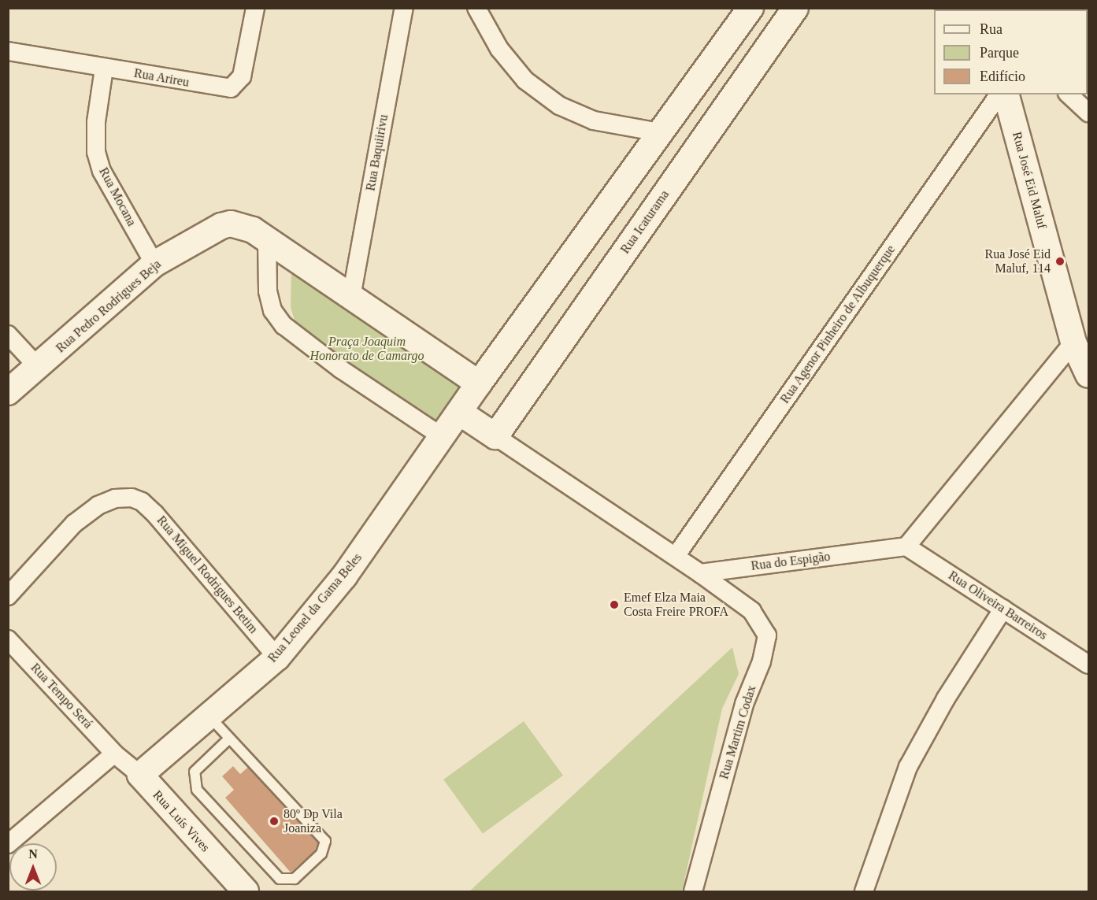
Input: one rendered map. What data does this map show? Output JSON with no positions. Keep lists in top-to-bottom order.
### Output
{
  "streets": {
    "street": [
      "Rua Arireu",
      "Rua Baquiirivu",
      "Rua José Eid Maluf",
      "Rua Mocana",
      "Rua Icaturama",
      "Rua Pedro Rodrigues Beja",
      "Rua Agenor Pinheiro de Albuquerque",
      "Rua do Espigão",
      "Rua Miguel Rodrigues Betim",
      "Rua Oliveira Barreiros",
      "Rua Leonel da Gama Beles",
      "Rua Tempo Será",
      "Rua Martim Codax",
      "Rua Luís Vives"
    ]
  },
  "crossings": [
    ["Rua Arireu", "Rua Mocana"],
    ["Rua Mocana", "Rua Pedro Rodrigues Beja"],
    ["Rua do Espigão", "Rua Oliveira Barreiros"],
    ["Rua do Espigão", "Rua Martim Codax"],
    ["Rua Miguel Rodrigues Betim", "Rua Leonel da Gama Beles"],
    ["Rua Leonel da Gama Beles", "Rua Luís Vives"],
    ["Rua Tempo Será", "Rua Luís Vives"]
  ],
  "parks": ["Praça Joaquim Honorato de Camargo"],
  "places": ["Rua José Eid Maluf, 114", "Emef Elza Maia Costa Freire PROFA", "80º Dp Vila Joaniza"],
  "legend": ["Rua", "Parque", "Edifício"],
  "north": "top"
}
